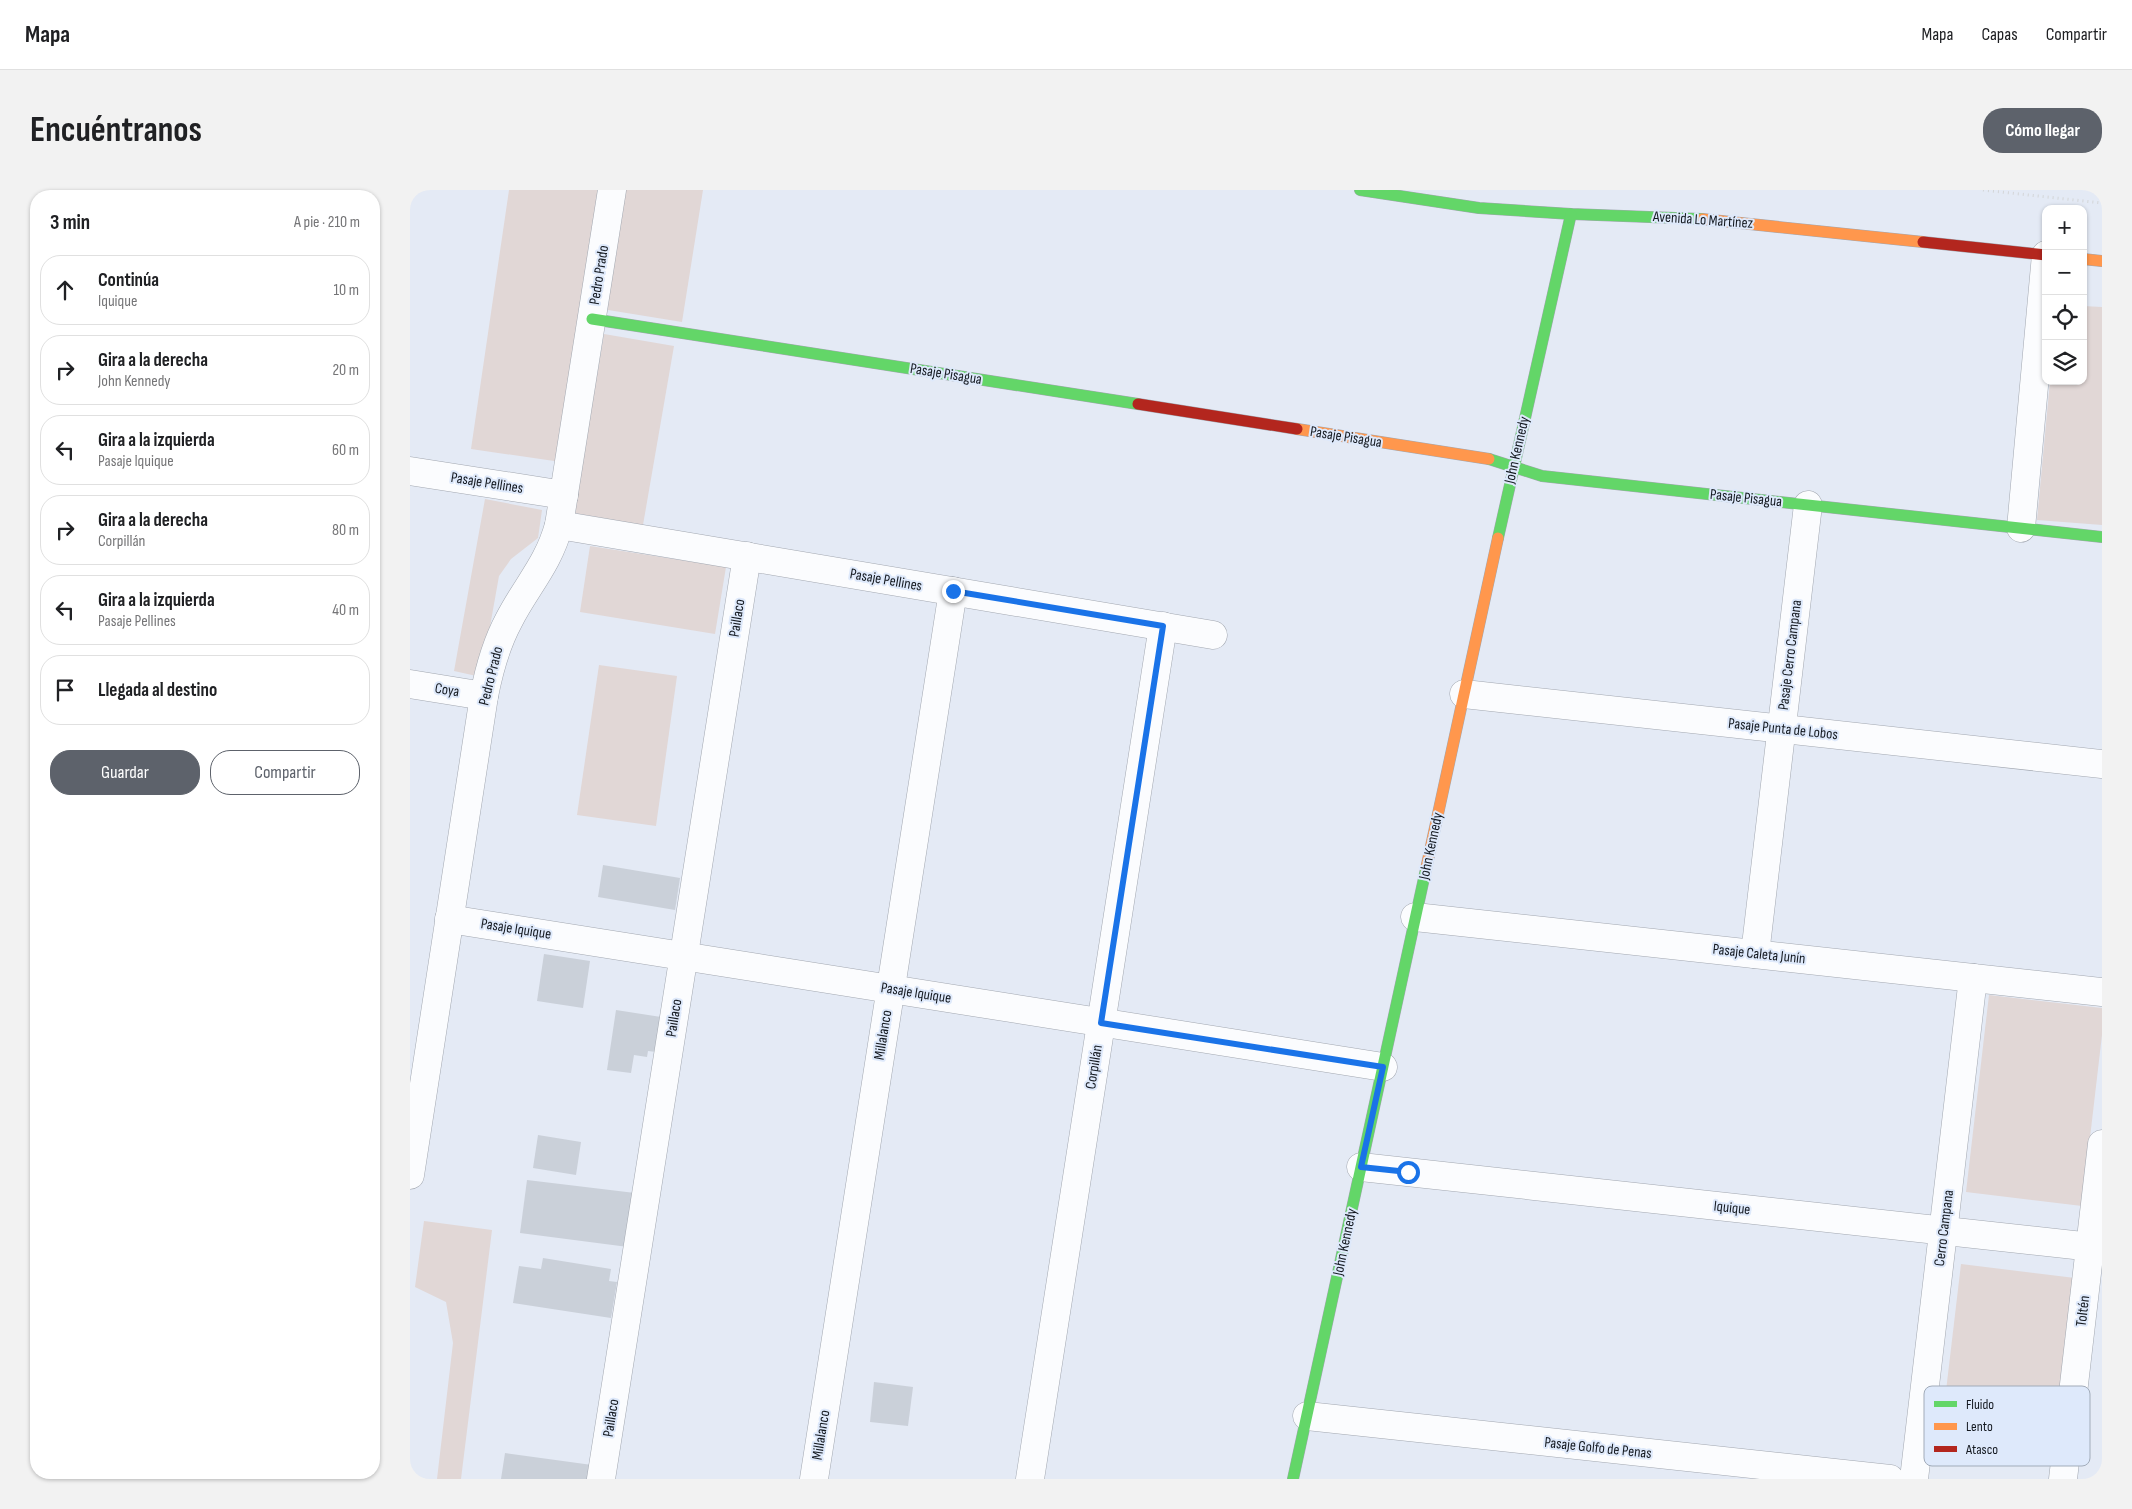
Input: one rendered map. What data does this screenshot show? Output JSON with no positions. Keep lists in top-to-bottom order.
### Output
{
  "streets": {
    "street": [
      "Avenida Lo Martínez",
      "Pedro Prado",
      "Pasaje Pisagua",
      "John Kennedy",
      "Pasaje Pellines",
      "Paillaco",
      "Pasaje Cerro Campana",
      "Coya",
      "Pasaje Punta de Lobos",
      "Pasaje Iquique",
      "Pasaje Caleta Junín",
      "Millalanco",
      "Corpillán",
      "Iquique",
      "Cerro Campana",
      "Toltén",
      "Pasaje Golfo de Penas"
    ]
  },
  "crossings": [
    ["Avenida Lo Martínez", "John Kennedy"],
    ["Pedro Prado", "Pasaje Pisagua"],
    ["Pedro Prado", "Pasaje Pellines"],
    ["Pedro Prado", "Coya"],
    ["Pedro Prado", "Pasaje Iquique"],
    ["Pasaje Pisagua", "John Kennedy"],
    ["Pasaje Pisagua", "Pasaje Cerro Campana"],
    ["John Kennedy", "Pasaje Punta de Lobos"],
    ["John Kennedy", "Pasaje Iquique"],
    ["John Kennedy", "Pasaje Caleta Junín"],
    ["John Kennedy", "Iquique"],
    ["John Kennedy", "Pasaje Golfo de Penas"],
    ["Pasaje Pellines", "Paillaco"],
    ["Pasaje Pellines", "Millalanco"],
    ["Pasaje Pellines", "Corpillán"],
    ["Paillaco", "Pasaje Iquique"],
    ["Pasaje Cerro Campana", "Pasaje Punta de Lobos"],
    ["Pasaje Cerro Campana", "Pasaje Caleta Junín"],
    ["Pasaje Iquique", "Millalanco"],
    ["Pasaje Iquique", "Corpillán"],
    ["Pasaje Caleta Junín", "Cerro Campana"],
    ["Iquique", "Cerro Campana"],
    ["Iquique", "Toltén"]
  ],
  "legend": ["Fluido", "Lento", "Atasco"],
  "page": {
    "header": "Mapa",
    "nav": ["Mapa", "Capas", "Compartir"],
    "buttons": [
      "Cómo llegar",
      ["Guardar", "Compartir"]
    ],
    "title": "Encuéntranos",
    "heading": ["3 min", "A pie · 210 m"],
    "map_buttons": ["+", "−"],
    "list": [
      ["Continúa", "Iquique", "10 m"],
      ["Gira a la derecha", "John Kennedy", "20 m"],
      ["Gira a la izquierda", "Pasaje Iquique", "60 m"],
      ["Gira a la derecha", "Corpillán", "80 m"],
      ["Gira a la izquierda", "Pasaje Pellines", "40 m"],
      "Llegada al destino"
    ]
  }
}
